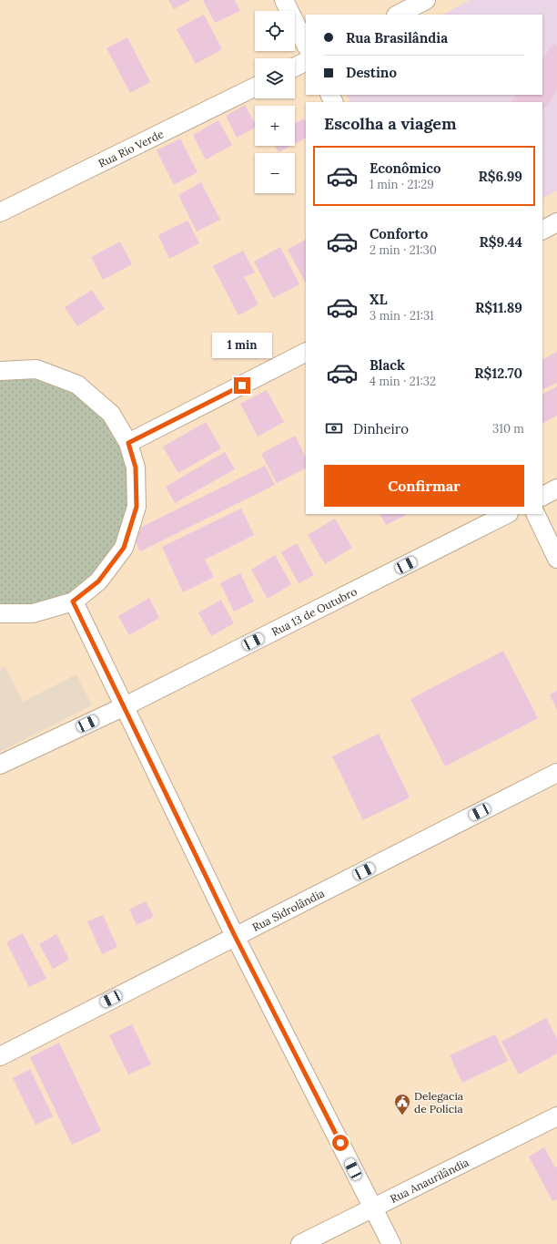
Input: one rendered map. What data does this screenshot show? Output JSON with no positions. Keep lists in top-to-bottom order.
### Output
{
  "streets": {
    "street": [
      "Rua Rio Verde",
      "Rua 13 de Outubro",
      "Rua Sidrolândia",
      "Rua Anaurilândia"
    ]
  },
  "places": {
    "public building": ["Delegacia de Polícia"]
  },
  "page": {
    "map_buttons": ["+", "−"],
    "banner": ["Rua Brasilândia", "Destino"],
    "heading": "Escolha a viagem",
    "list": [
      {
        "name": "Econômico",
        "note": "1 min · 21:29",
        "value": "R$6.99"
      },
      {
        "name": "Conforto",
        "note": "2 min · 21:30",
        "value": "R$9.44"
      },
      {
        "name": "XL",
        "note": "3 min · 21:31",
        "value": "R$11.89"
      },
      {
        "name": "Black",
        "note": "4 min · 21:32",
        "value": "R$12.70"
      }
    ],
    "bubble": "1 min",
    "pay": ["Dinheiro", "310 m"],
    "buttons": "Confirmar"
  }
}
